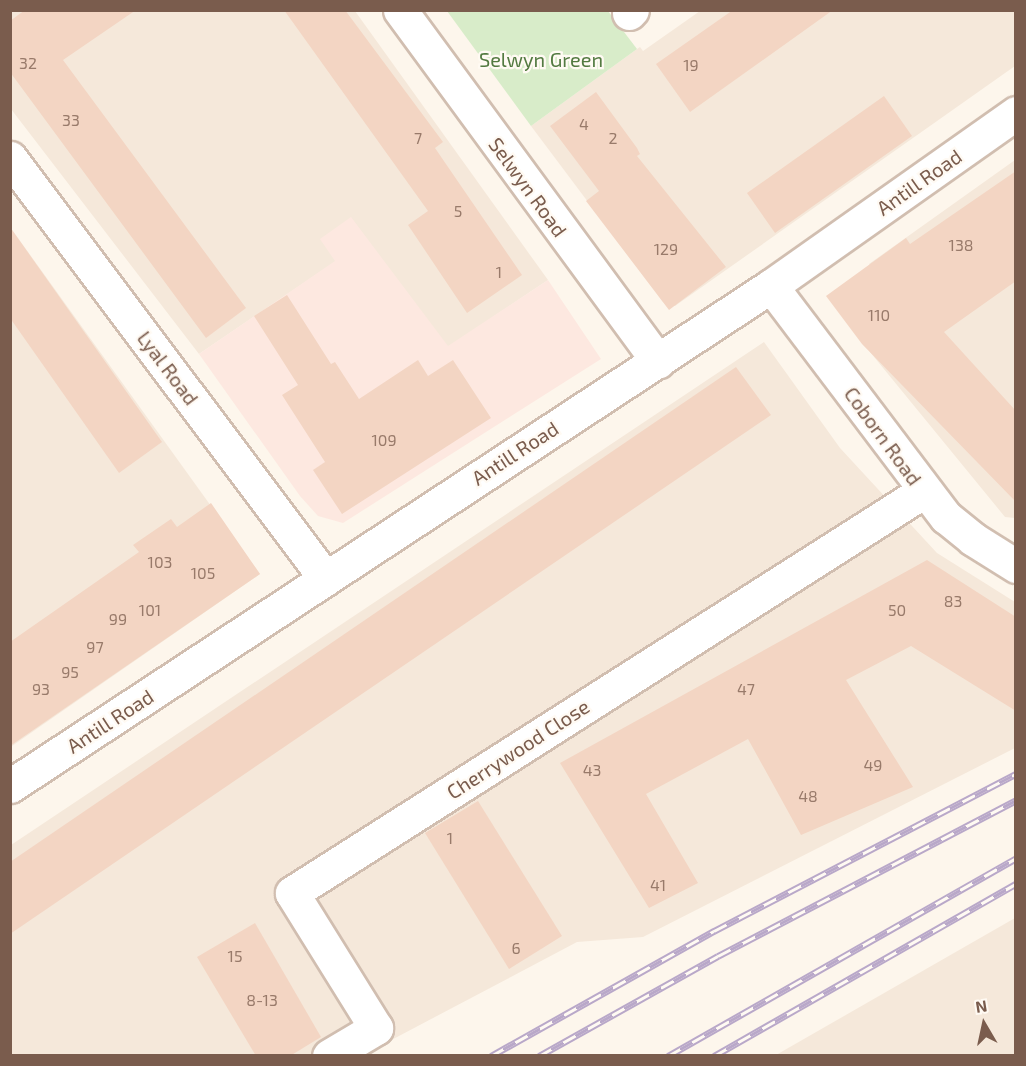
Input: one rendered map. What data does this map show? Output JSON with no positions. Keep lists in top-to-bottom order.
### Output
{
  "streets": {
    "street": [
      "Antill Road",
      "Selwyn Road",
      "Lyal Road",
      "Coborn Road",
      "Cherrywood Close"
    ]
  },
  "crossings": [
    ["Antill Road", "Selwyn Road"],
    ["Antill Road", "Lyal Road"],
    ["Antill Road", "Coborn Road"],
    ["Coborn Road", "Cherrywood Close"]
  ],
  "parks": ["Selwyn Green"],
  "house_numbers": [
    "32",
    "19",
    "33",
    "4",
    "7",
    "2",
    "5",
    "138",
    "129",
    "1",
    "110",
    "109",
    "103",
    "105",
    "83",
    "101",
    "50",
    "99",
    "97",
    "95",
    "93",
    "47",
    "49",
    "43",
    "48",
    "1",
    "41",
    "6",
    "15",
    "8-13"
  ],
  "north": "top"
}
